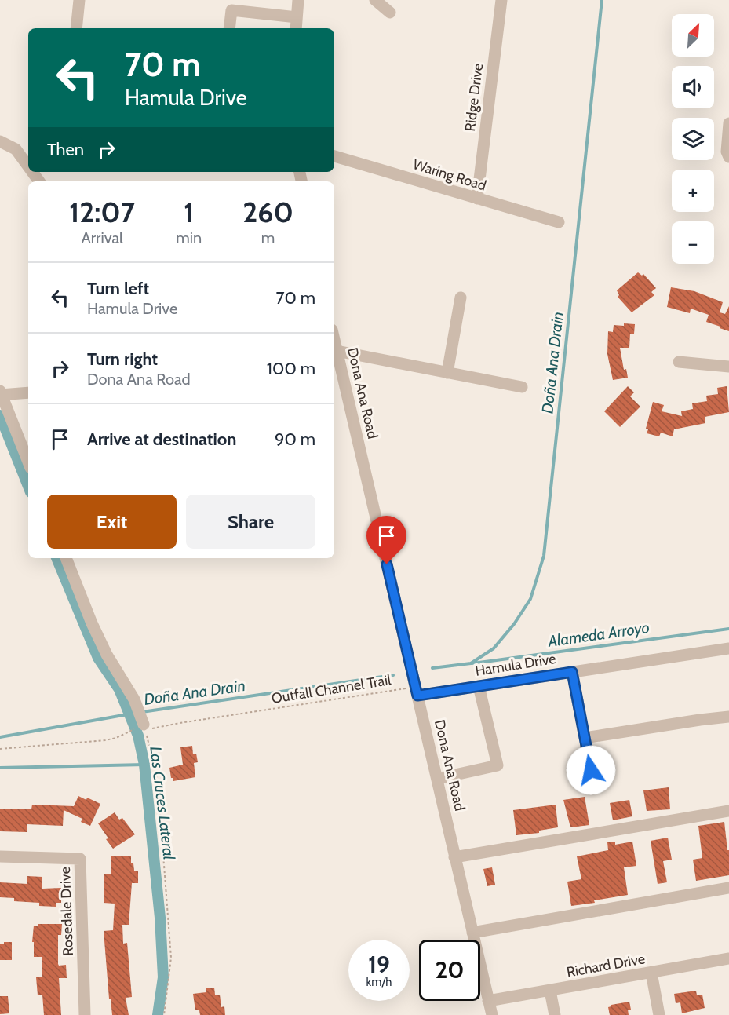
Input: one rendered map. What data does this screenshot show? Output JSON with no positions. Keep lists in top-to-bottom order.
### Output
{
  "streets": {
    "street": [
      "Ridge Drive",
      "Waring Road",
      "Dona Ana Road",
      "Hamula Drive",
      "Rosedale Drive",
      "Richard Drive"
    ],
    "path": ["Outfall Channel Trail"]
  },
  "crossings": [
    ["Ridge Drive", "Waring Road"],
    ["Dona Ana Road", "Hamula Drive"],
    ["Dona Ana Road", "Outfall Channel Trail"],
    ["Dona Ana Road", "Richard Drive"],
    ["Hamula Drive", "Outfall Channel Trail"]
  ],
  "water": ["Doña Ana Drain", "Alameda Arroyo", "Las Cruces Lateral"],
  "north": "top right",
  "page": {
    "map_buttons": ["+", "−"],
    "turn": ["70 m", "Hamula Drive"],
    "then": "Then",
    "eta": [
      "12:07",
      "Arrival",
      "1",
      "min",
      "260",
      "m"
    ],
    "list": [
      {
        "name": "Turn left",
        "note": "Hamula Drive",
        "value": "70 m"
      },
      {
        "name": "Turn right",
        "note": "Dona Ana Road",
        "value": "100 m"
      },
      {
        "name": "Arrive at destination",
        "value": "90 m"
      }
    ],
    "buttons": ["Exit", "Share"],
    "speed": "19 km/h",
    "limit": "20"
  }
}
